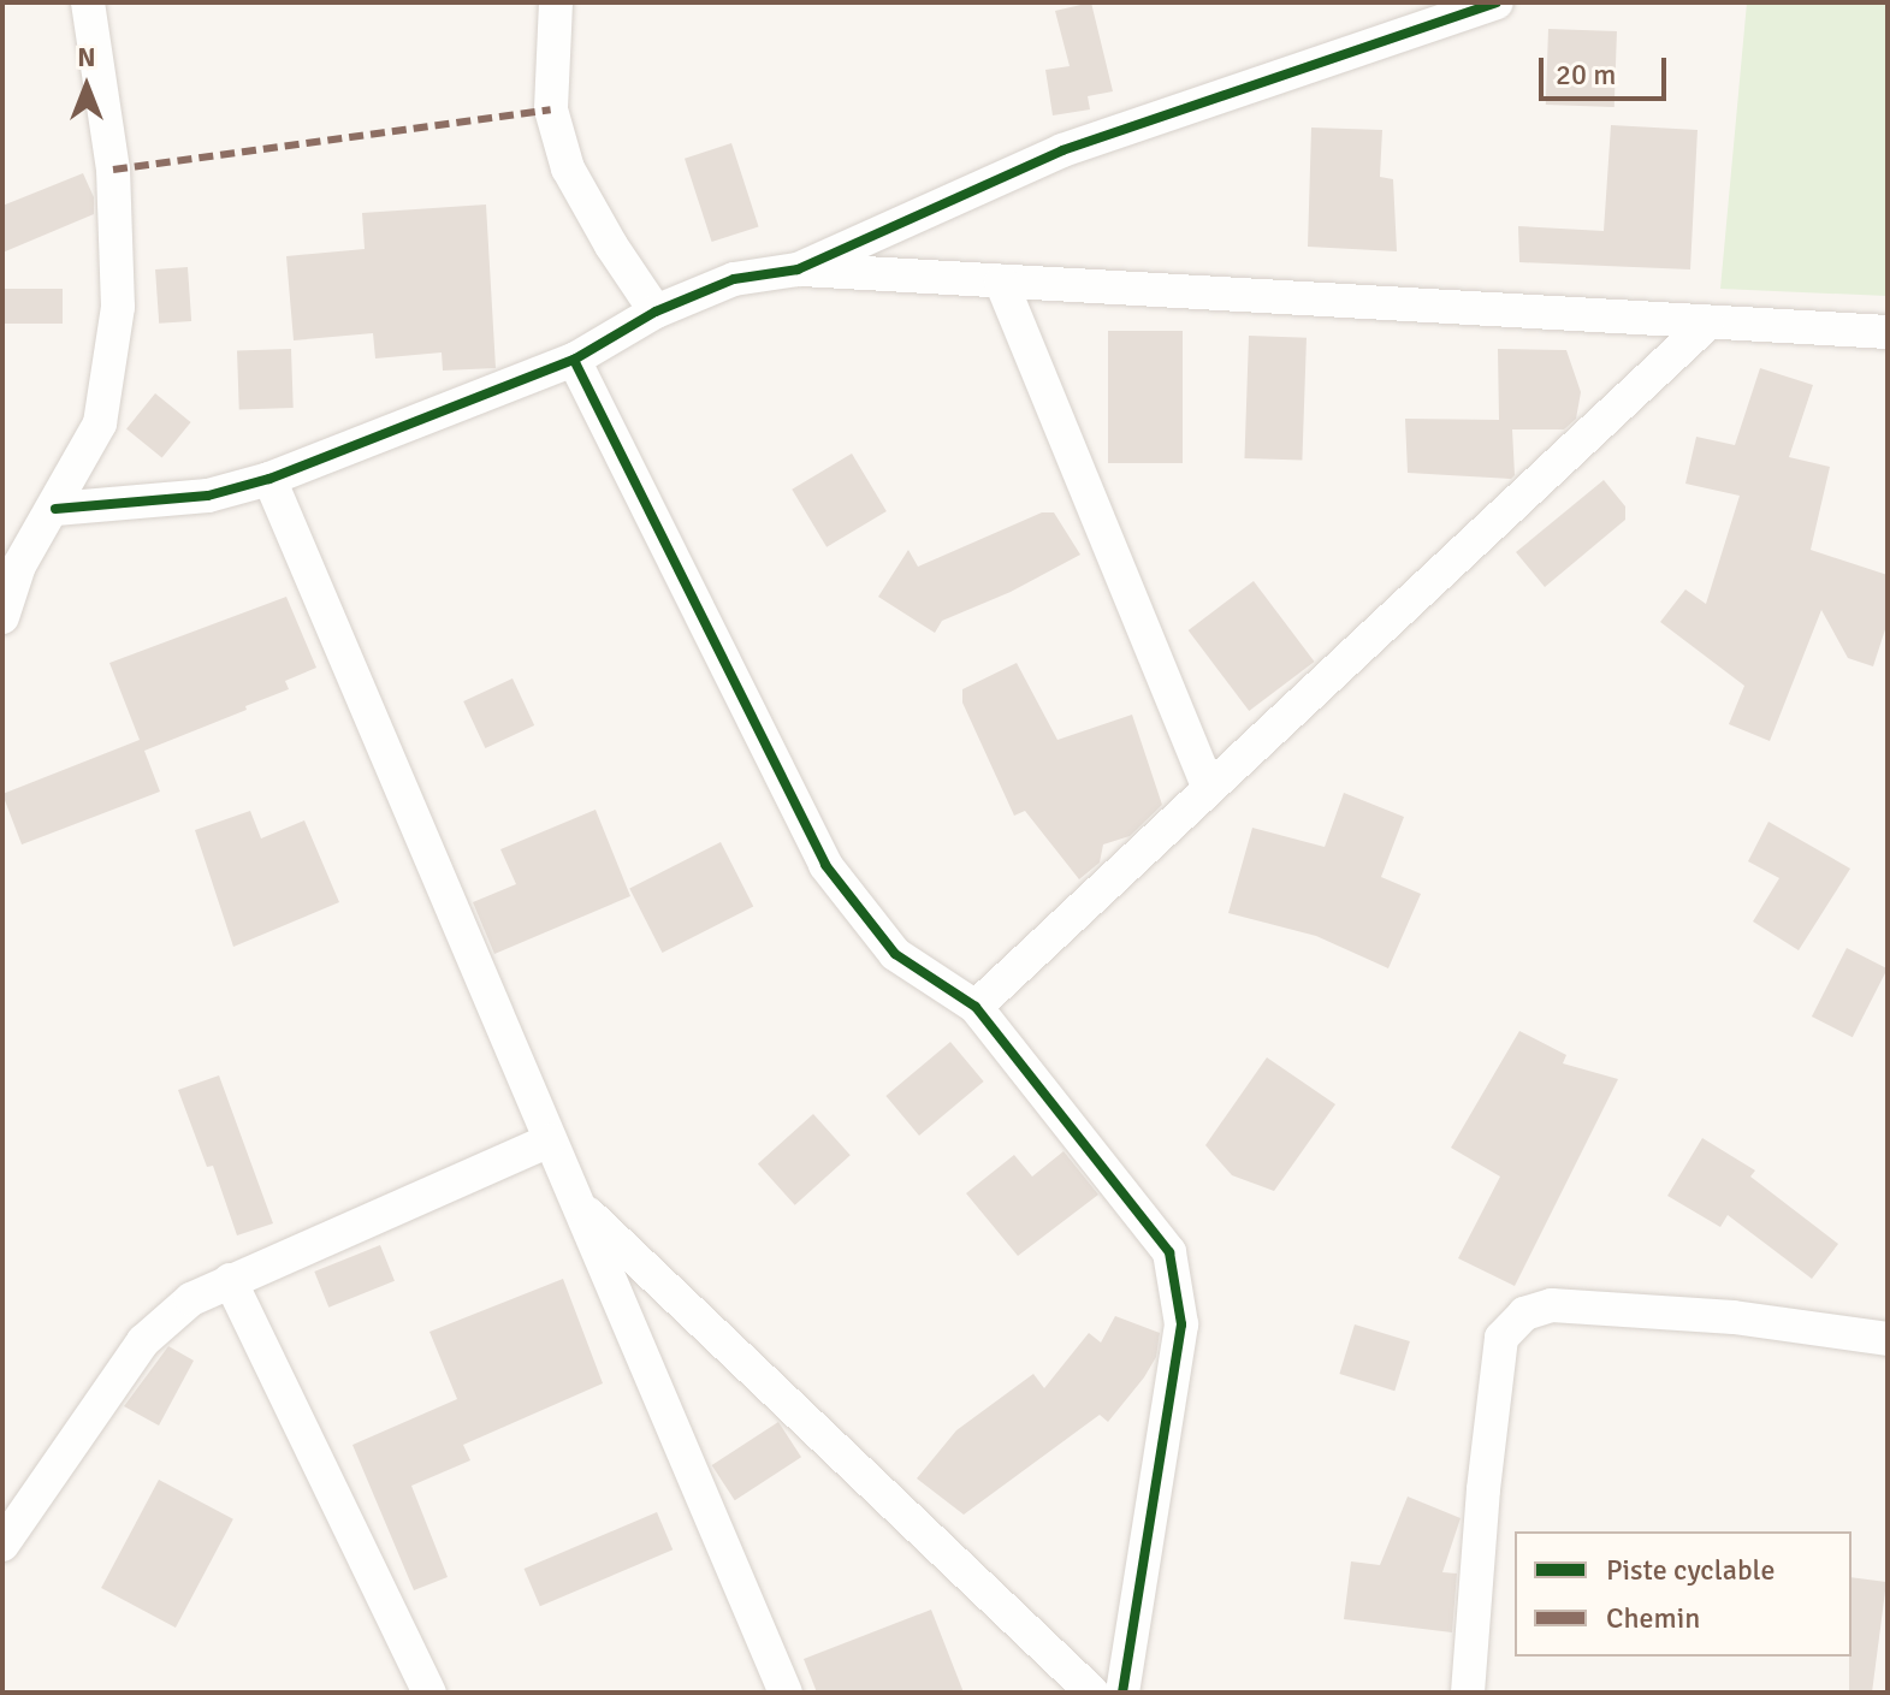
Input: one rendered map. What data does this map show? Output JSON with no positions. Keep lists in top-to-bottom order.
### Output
{
  "legend": ["Piste cyclable", "Chemin"],
  "scale_bar": "20 m",
  "north": "top"
}
